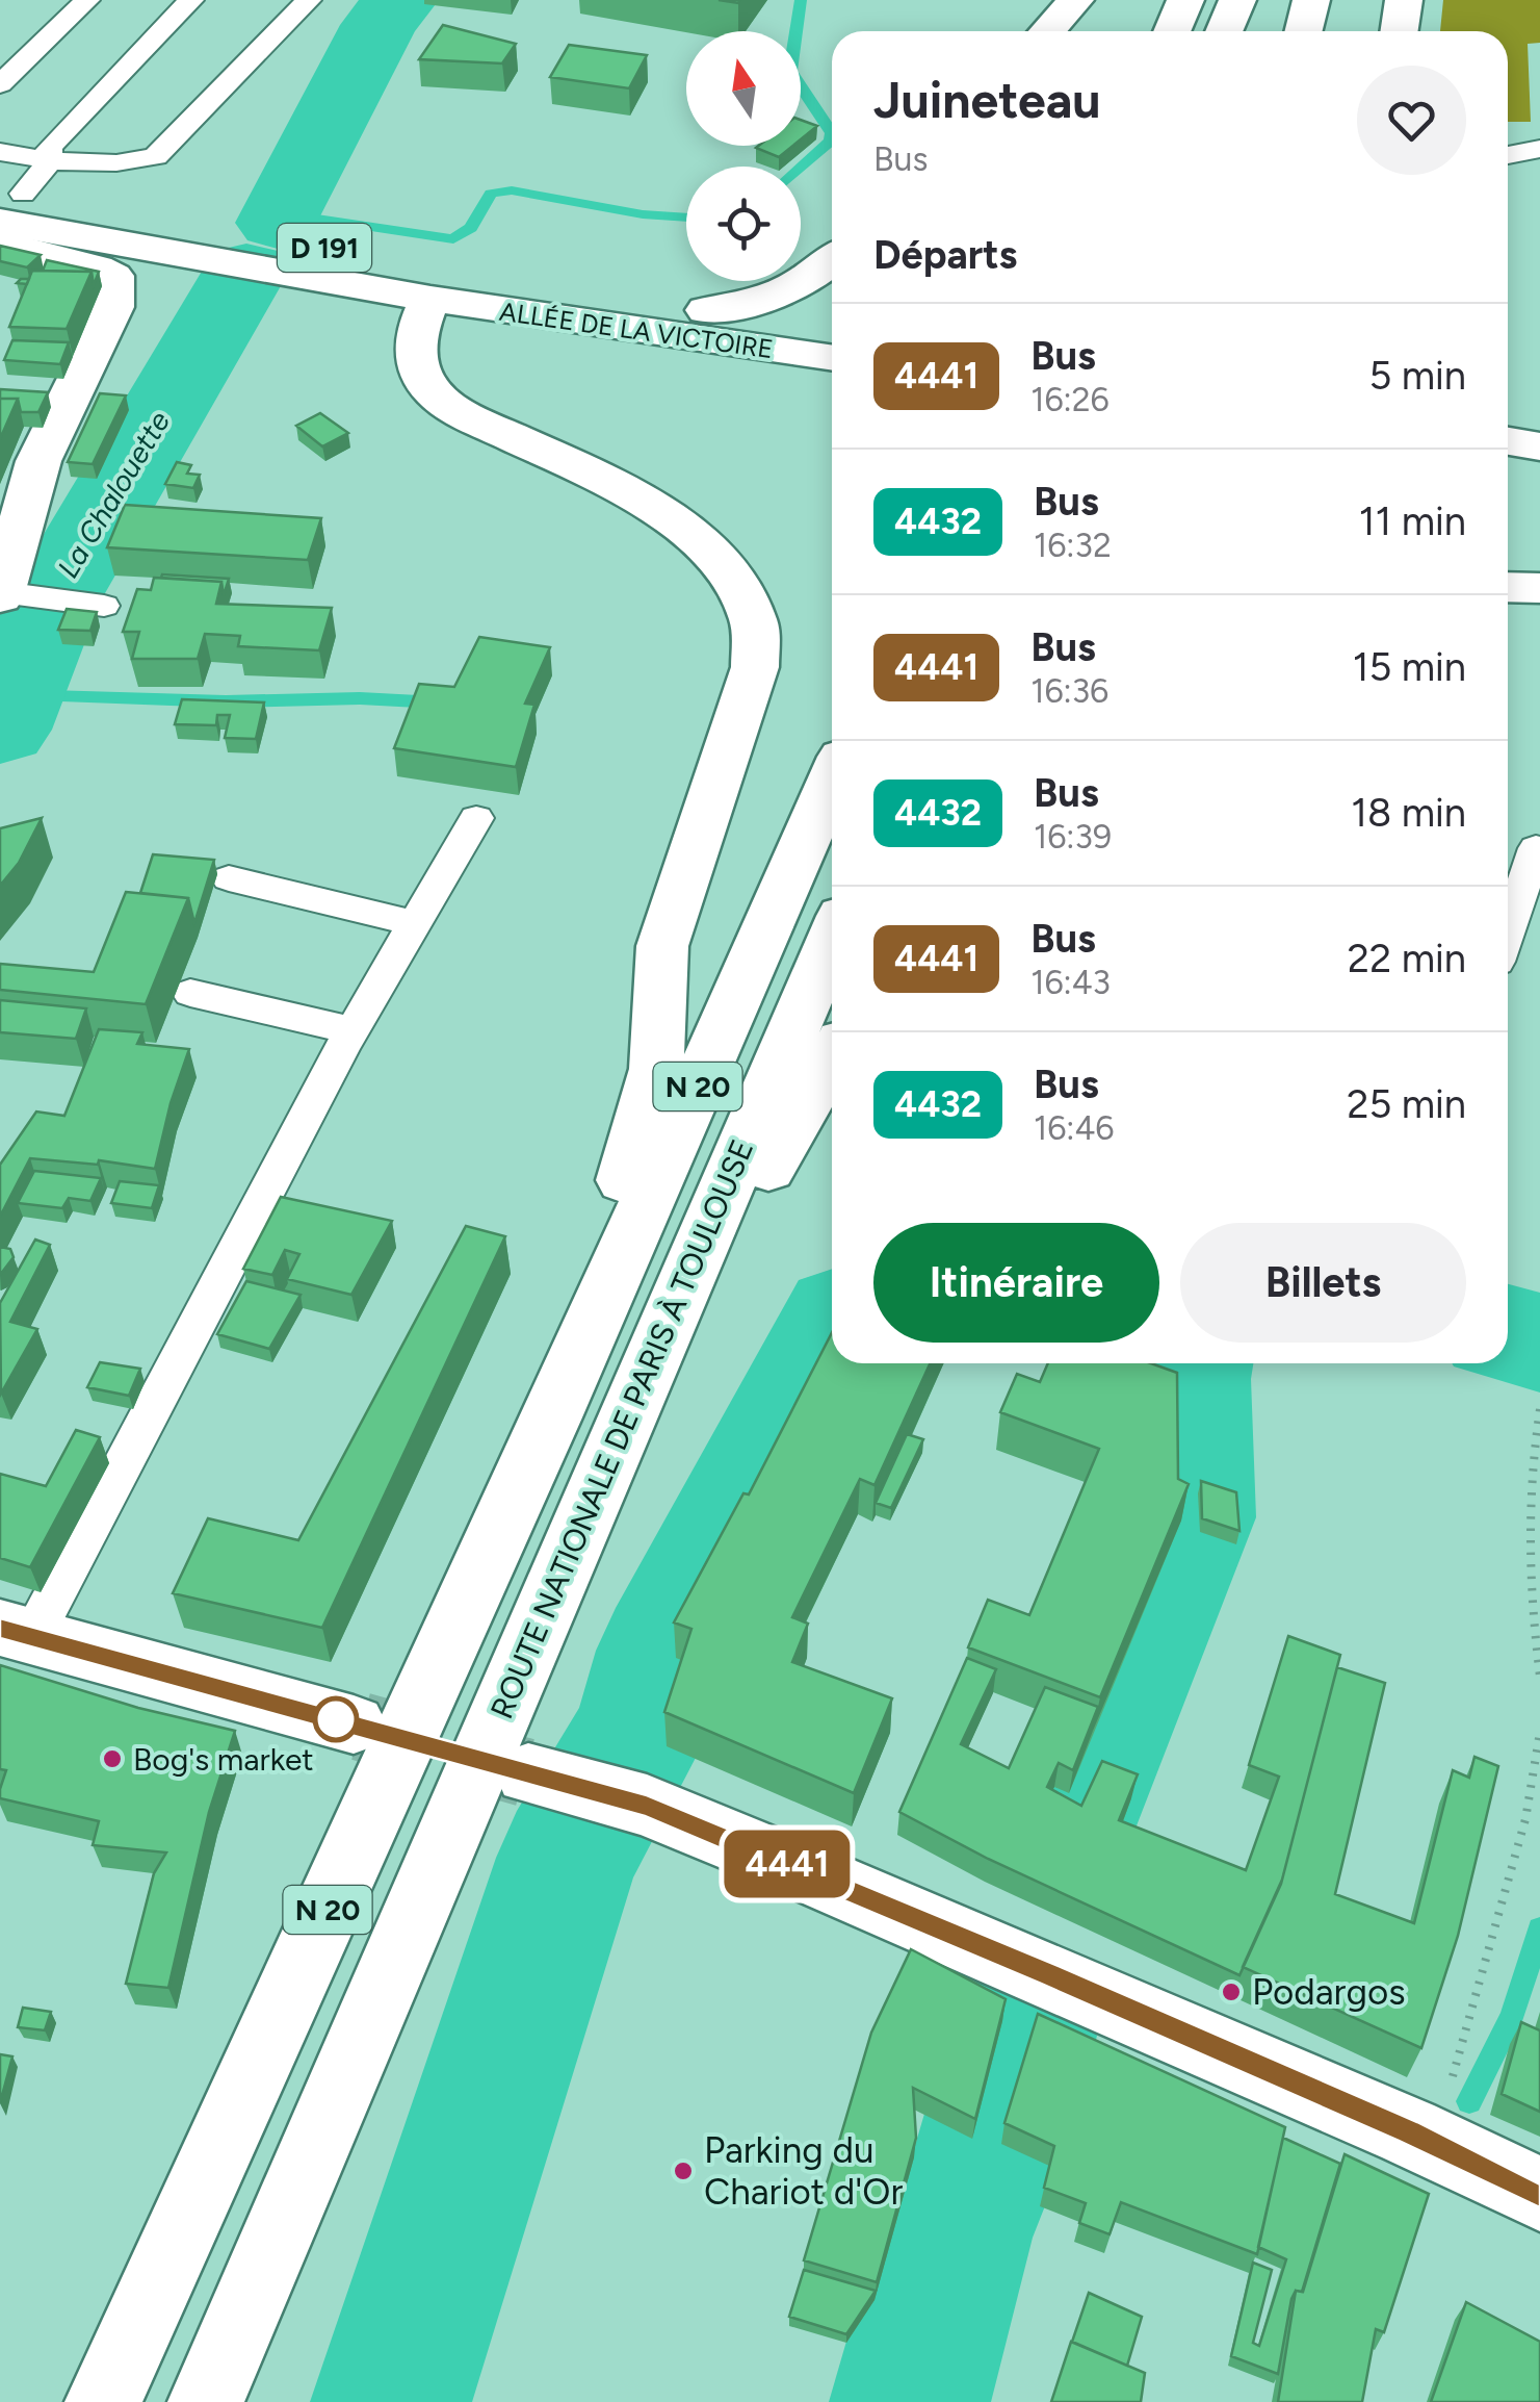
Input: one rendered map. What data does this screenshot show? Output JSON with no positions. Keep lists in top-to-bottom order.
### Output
{
  "streets": {
    "main road": [
      "D 191",
      "ALLÉE DE LA VICTOIRE",
      "N 20",
      "ROUTE NATIONALE DE PARIS À TOULOUSE"
    ]
  },
  "water": ["La Chalouette"],
  "places": ["Bog's market", "Podargos", "Parking du Chariot d'Or"],
  "lines": ["bus line 4441"],
  "north": "top",
  "page": {
    "on_map": "4441",
    "heading": [
      ["Juineteau", "Bus"],
      "Départs"
    ],
    "list": [
      {
        "mark": "4441",
        "name": "Bus",
        "note": "16:26",
        "value": "5 min"
      },
      {
        "mark": "4432",
        "name": "Bus",
        "note": "16:32",
        "value": "11 min"
      },
      {
        "mark": "4441",
        "name": "Bus",
        "note": "16:36",
        "value": "15 min"
      },
      {
        "mark": "4432",
        "name": "Bus",
        "note": "16:39",
        "value": "18 min"
      },
      {
        "mark": "4441",
        "name": "Bus",
        "note": "16:43",
        "value": "22 min"
      },
      {
        "mark": "4432",
        "name": "Bus",
        "note": "16:46",
        "value": "25 min"
      }
    ],
    "buttons": ["Itinéraire", "Billets"]
  }
}
